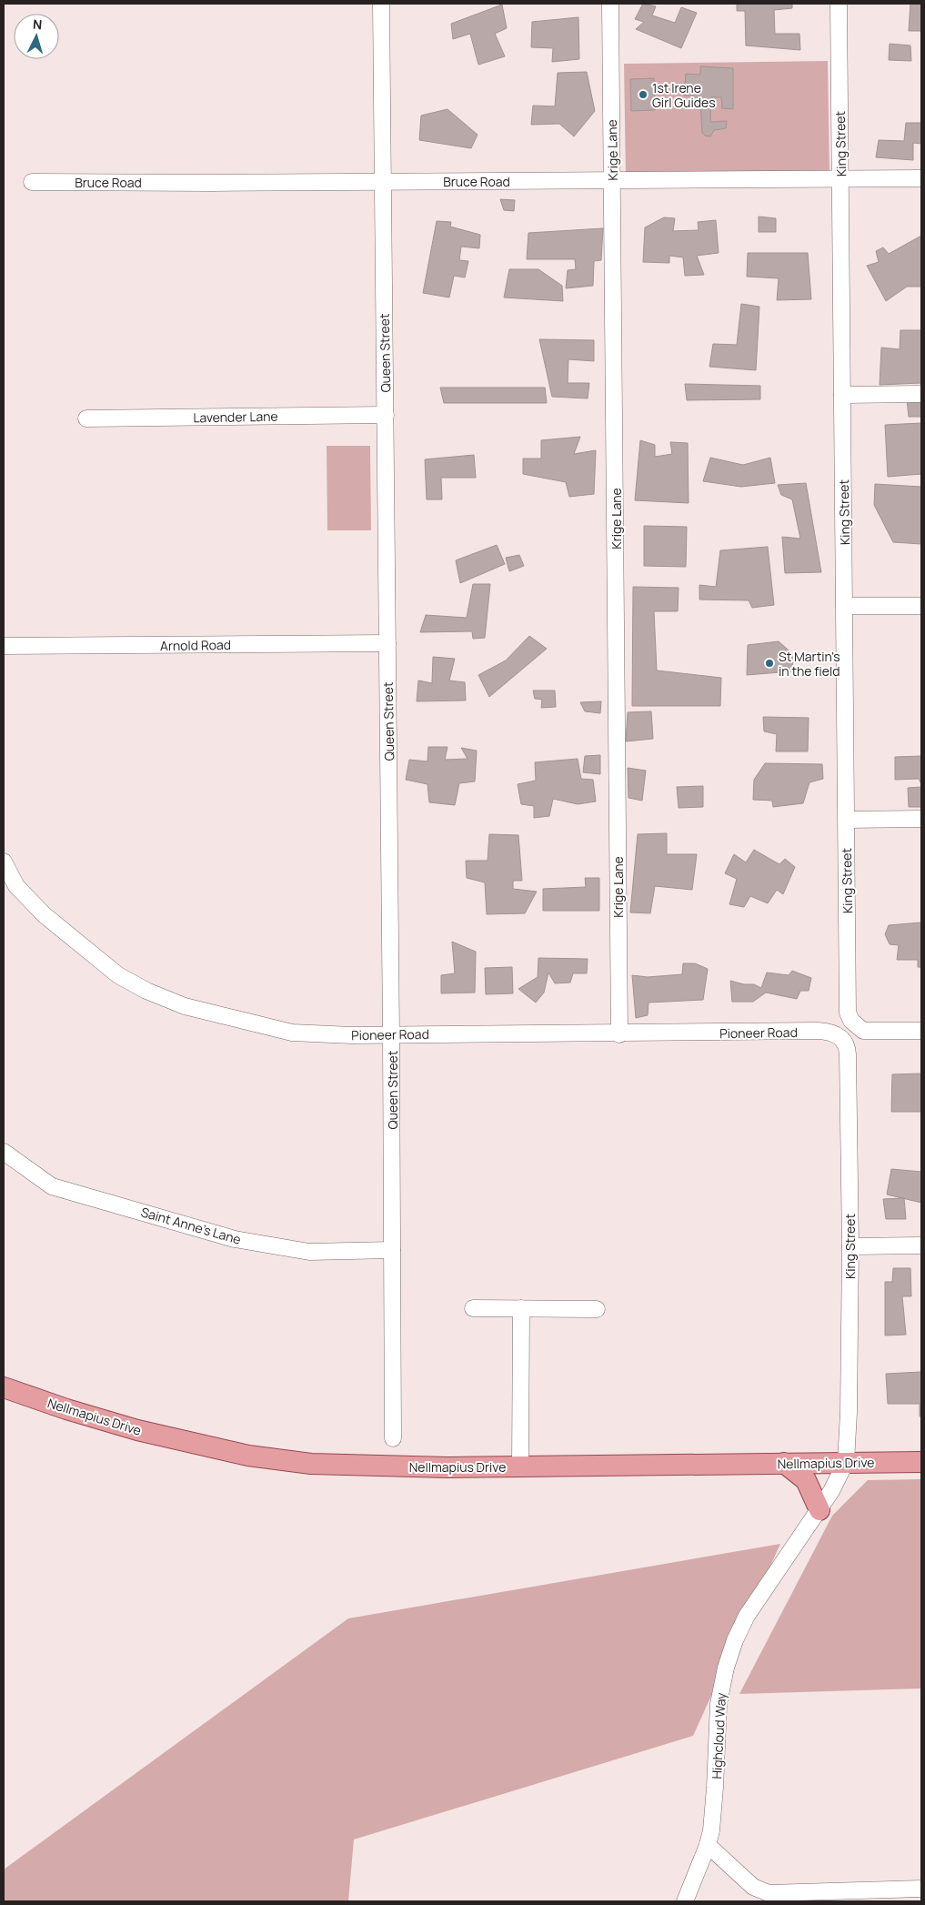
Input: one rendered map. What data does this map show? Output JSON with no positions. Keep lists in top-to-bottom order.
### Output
{
  "streets": {
    "main road": ["Nellmapius Drive"],
    "street": [
      "King Street",
      "Krige Lane",
      "Bruce Road",
      "Queen Street",
      "Lavender Lane",
      "Arnold Road",
      "Pioneer Road",
      "Saint Anne's Lane",
      "Highcloud Way"
    ]
  },
  "crossings": [
    ["King Street", "Bruce Road"],
    ["King Street", "Pioneer Road"],
    ["King Street", "Nellmapius Drive"],
    ["King Street", "Highcloud Way"],
    ["Krige Lane", "Bruce Road"],
    ["Krige Lane", "Pioneer Road"],
    ["Bruce Road", "Queen Street"],
    ["Queen Street", "Lavender Lane"],
    ["Queen Street", "Arnold Road"],
    ["Queen Street", "Pioneer Road"],
    ["Queen Street", "Saint Anne's Lane"],
    ["Nellmapius Drive", "Highcloud Way"]
  ],
  "places": ["1st Irene Girl Guides", "St Martin's in the field"],
  "north": "top"
}
